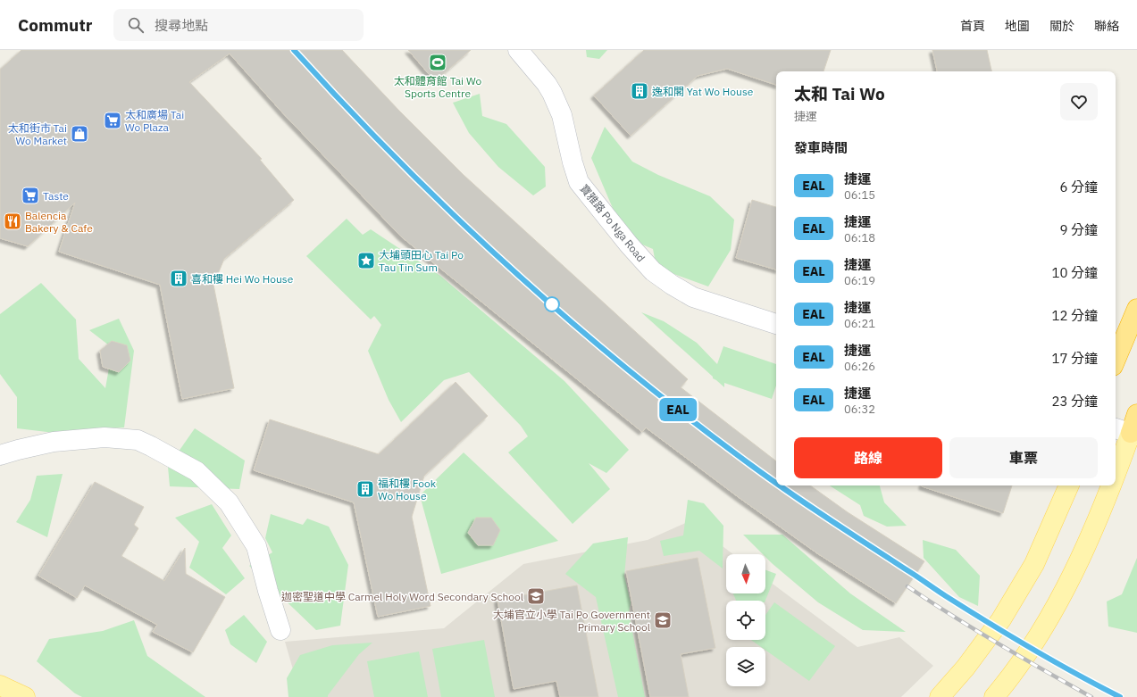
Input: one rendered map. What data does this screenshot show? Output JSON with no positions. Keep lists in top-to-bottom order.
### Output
{
  "streets": {
    "street": ["寶雅路 Po Nga Road"]
  },
  "places": {
    "sports": ["太和體育館 Tai Wo Sports Centre"],
    "building": ["逸和閣 Yat Wo House", "喜和樓 Hei Wo House", "福和樓 Fook Wo House"],
    "supermarket": ["太和廣場 Tai Wo Plaza", "Taste"],
    "shop": ["太和街市 Tai Wo Market"],
    "restaurant": ["Balencia Bakery & Cafe"],
    "place": ["大埔頭田心 Tai Po Tau Tin Sum"],
    "school or university": ["迦密聖道中學 Carmel Holy Word Secondary School", "大埔官立小學 Tai Po Government Primary School"]
  },
  "lines": ["metro line EAL"],
  "north": "bottom",
  "page": {
    "header": "Commutr",
    "search": "搜尋地點",
    "nav": [
      "首頁",
      "地圖",
      "關於",
      "聯絡"
    ],
    "on_map": "EAL",
    "heading": [
      ["太和 Tai Wo", "捷運"],
      "發車時間"
    ],
    "list": [
      {
        "mark": "EAL",
        "name": "捷運",
        "note": "06:15",
        "value": "6 分鐘"
      },
      {
        "mark": "EAL",
        "name": "捷運",
        "note": "06:18",
        "value": "9 分鐘"
      },
      {
        "mark": "EAL",
        "name": "捷運",
        "note": "06:19",
        "value": "10 分鐘"
      },
      {
        "mark": "EAL",
        "name": "捷運",
        "note": "06:21",
        "value": "12 分鐘"
      },
      {
        "mark": "EAL",
        "name": "捷運",
        "note": "06:26",
        "value": "17 分鐘"
      },
      {
        "mark": "EAL",
        "name": "捷運",
        "note": "06:32",
        "value": "23 分鐘"
      }
    ],
    "buttons": ["路線", "車票"]
  }
}
